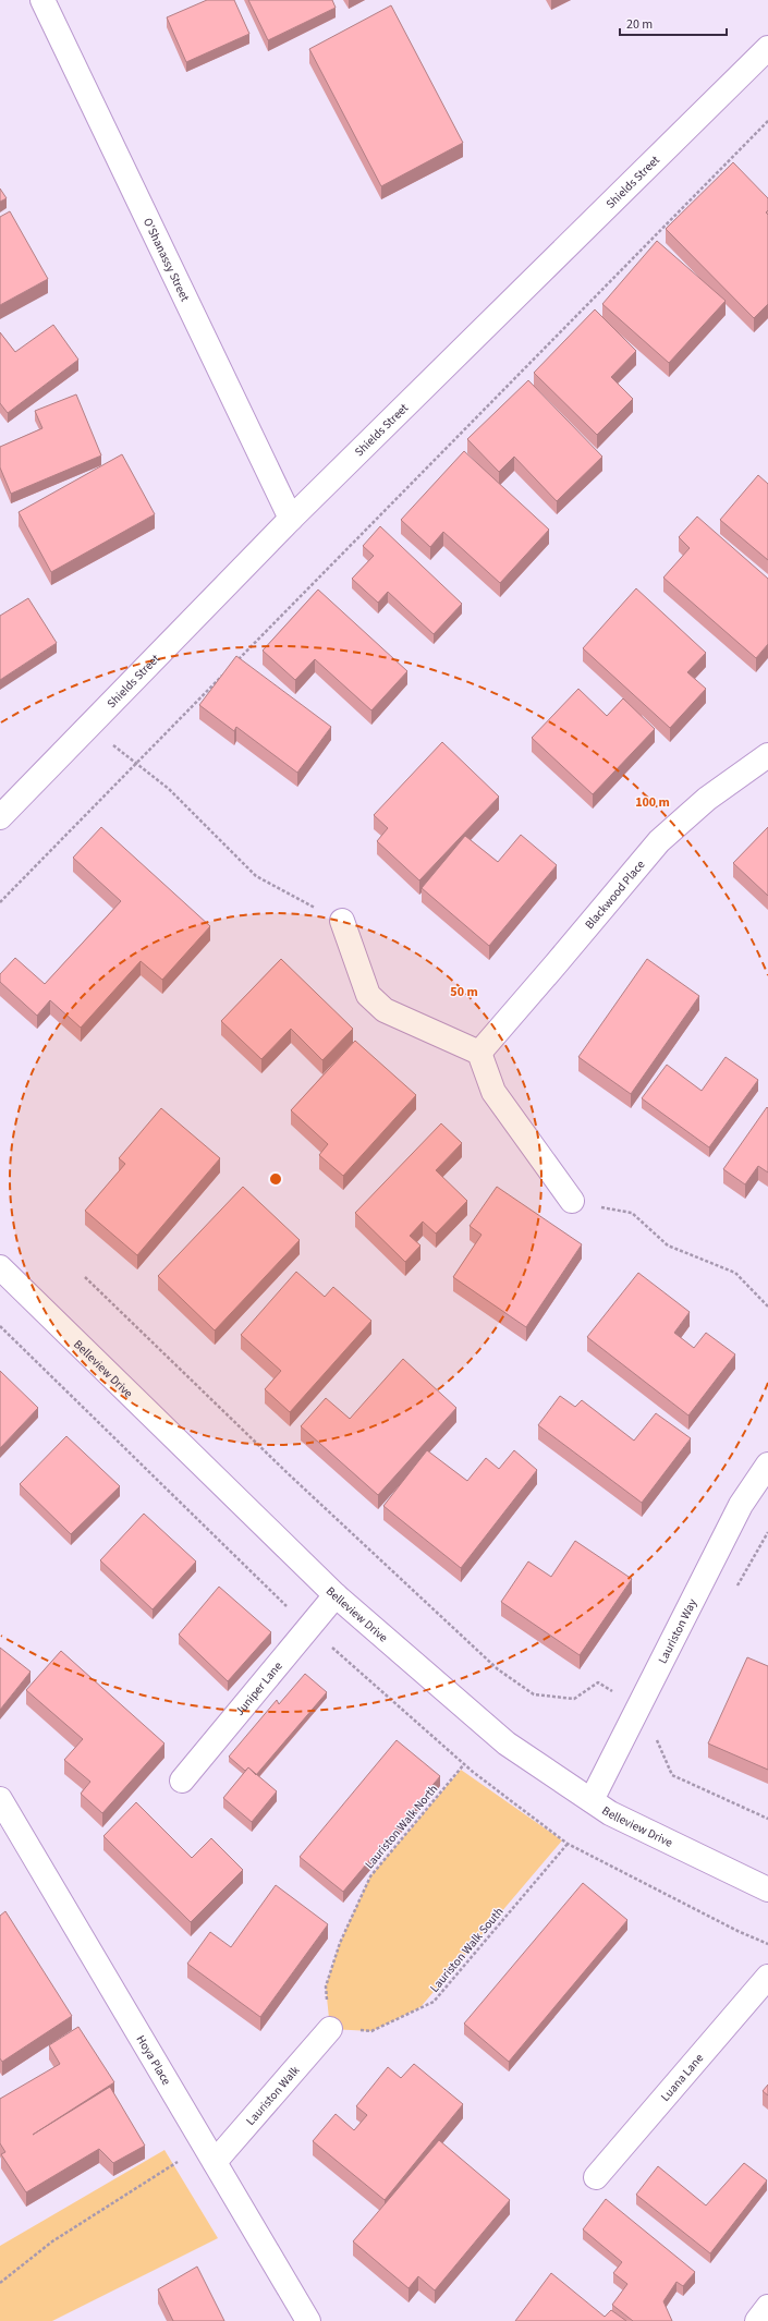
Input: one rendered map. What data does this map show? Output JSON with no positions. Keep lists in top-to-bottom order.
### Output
{
  "streets": {
    "street": [
      "Shields Street",
      "O'Shanassy Street",
      "Blackwood Place",
      "Belleview Drive",
      "Lauriston Way",
      "Juniper Lane",
      "Hoya Place",
      "Luana Lane",
      "Lauriston Walk"
    ],
    "path": ["Lauriston Walk North", "Lauriston Walk South"]
  },
  "crossings": [
    ["Shields Street", "O'Shanassy Street"],
    ["Belleview Drive", "Lauriston Way"],
    ["Belleview Drive", "Juniper Lane"],
    ["Lauriston Walk North", "Lauriston Walk South"],
    ["Lauriston Walk North", "Lauriston Walk"],
    ["Lauriston Walk South", "Lauriston Walk"],
    ["Hoya Place", "Lauriston Walk"]
  ],
  "scale_bar": "20 m",
  "rings": ["100 m", "50 m"]
}
